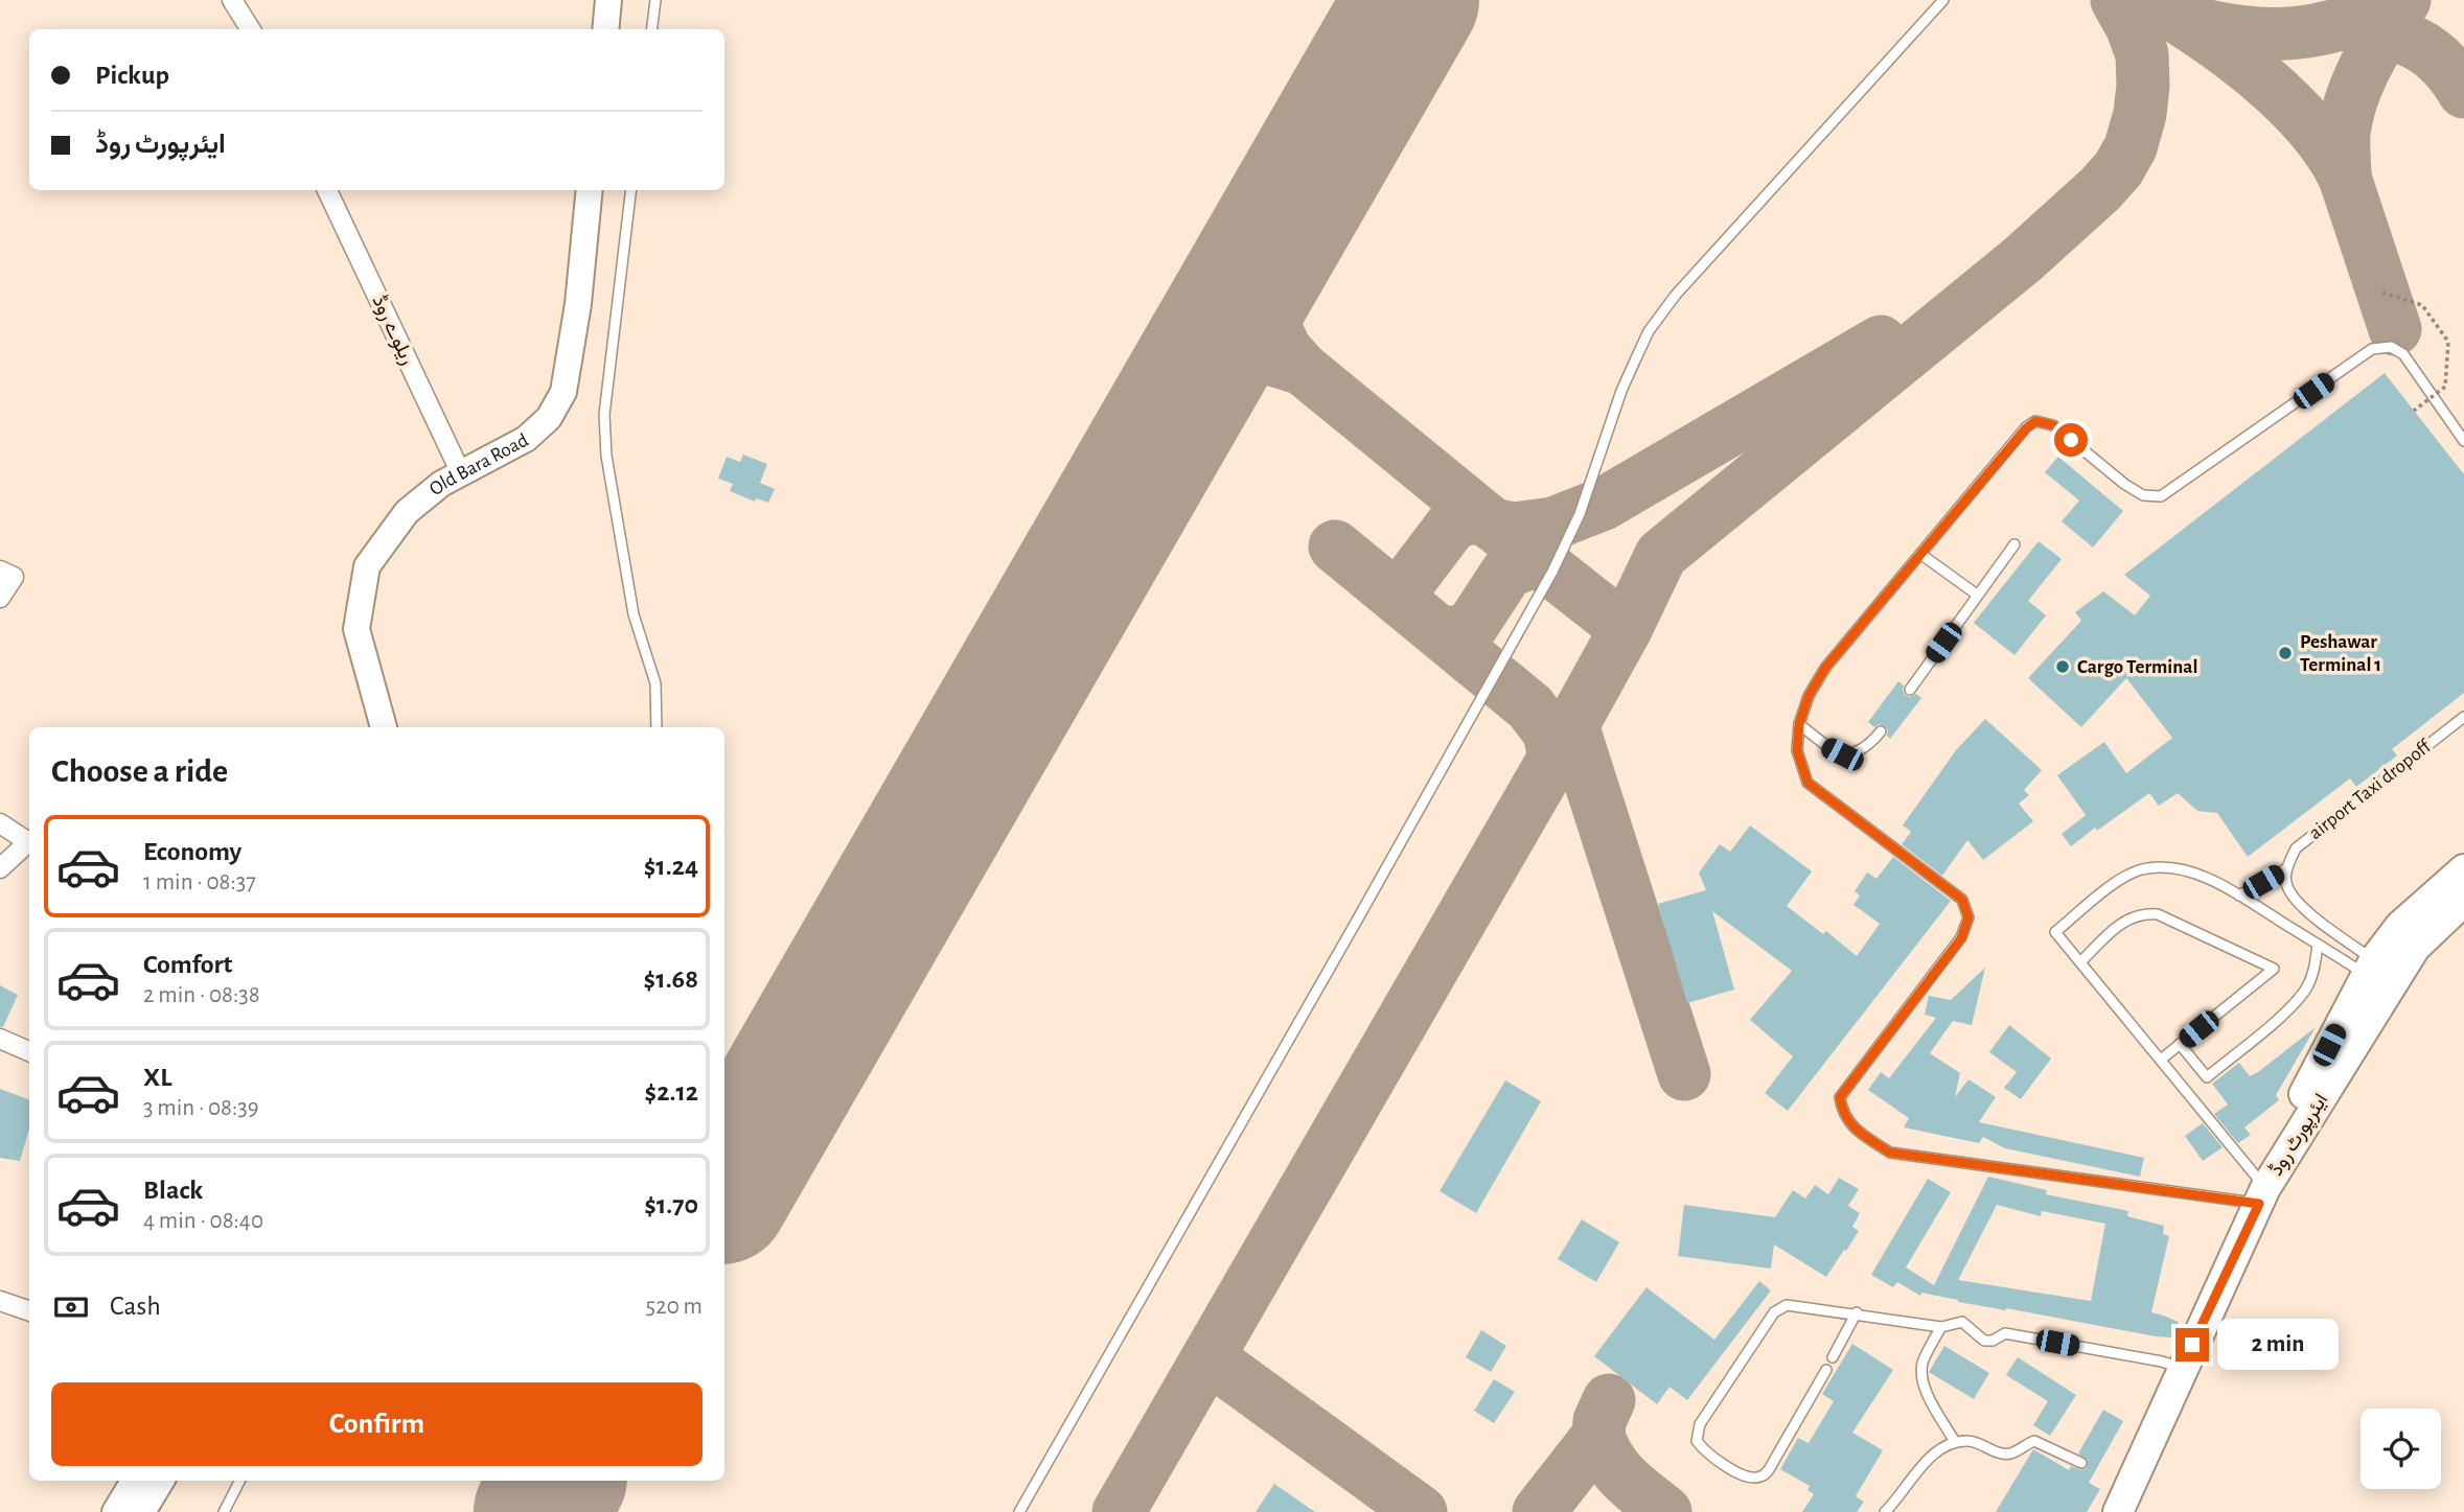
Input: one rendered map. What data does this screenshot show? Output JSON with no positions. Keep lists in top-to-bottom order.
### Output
{
  "streets": {
    "main road": ["ایئرپورٹ روڈ"],
    "street": ["ریلوے روڈ", "Old Bara Road"],
    "lane": ["airport Taxi dropoff"]
  },
  "crossings": [
    ["ریلوے روڈ", "Old Bara Road"]
  ],
  "places": ["Peshawar Terminal 1", "Cargo Terminal"],
  "page": {
    "banner": ["Pickup", "ایئرپورٹ روڈ"],
    "heading": "Choose a ride",
    "list": [
      {
        "name": "Economy",
        "note": "1 min · 08:37",
        "value": "$1.24"
      },
      {
        "name": "Comfort",
        "note": "2 min · 08:38",
        "value": "$1.68"
      },
      {
        "name": "XL",
        "note": "3 min · 08:39",
        "value": "$2.12"
      },
      {
        "name": "Black",
        "note": "4 min · 08:40",
        "value": "$1.70"
      }
    ],
    "pay": ["Cash", "520 m"],
    "bubble": "2 min",
    "buttons": "Confirm"
  }
}
